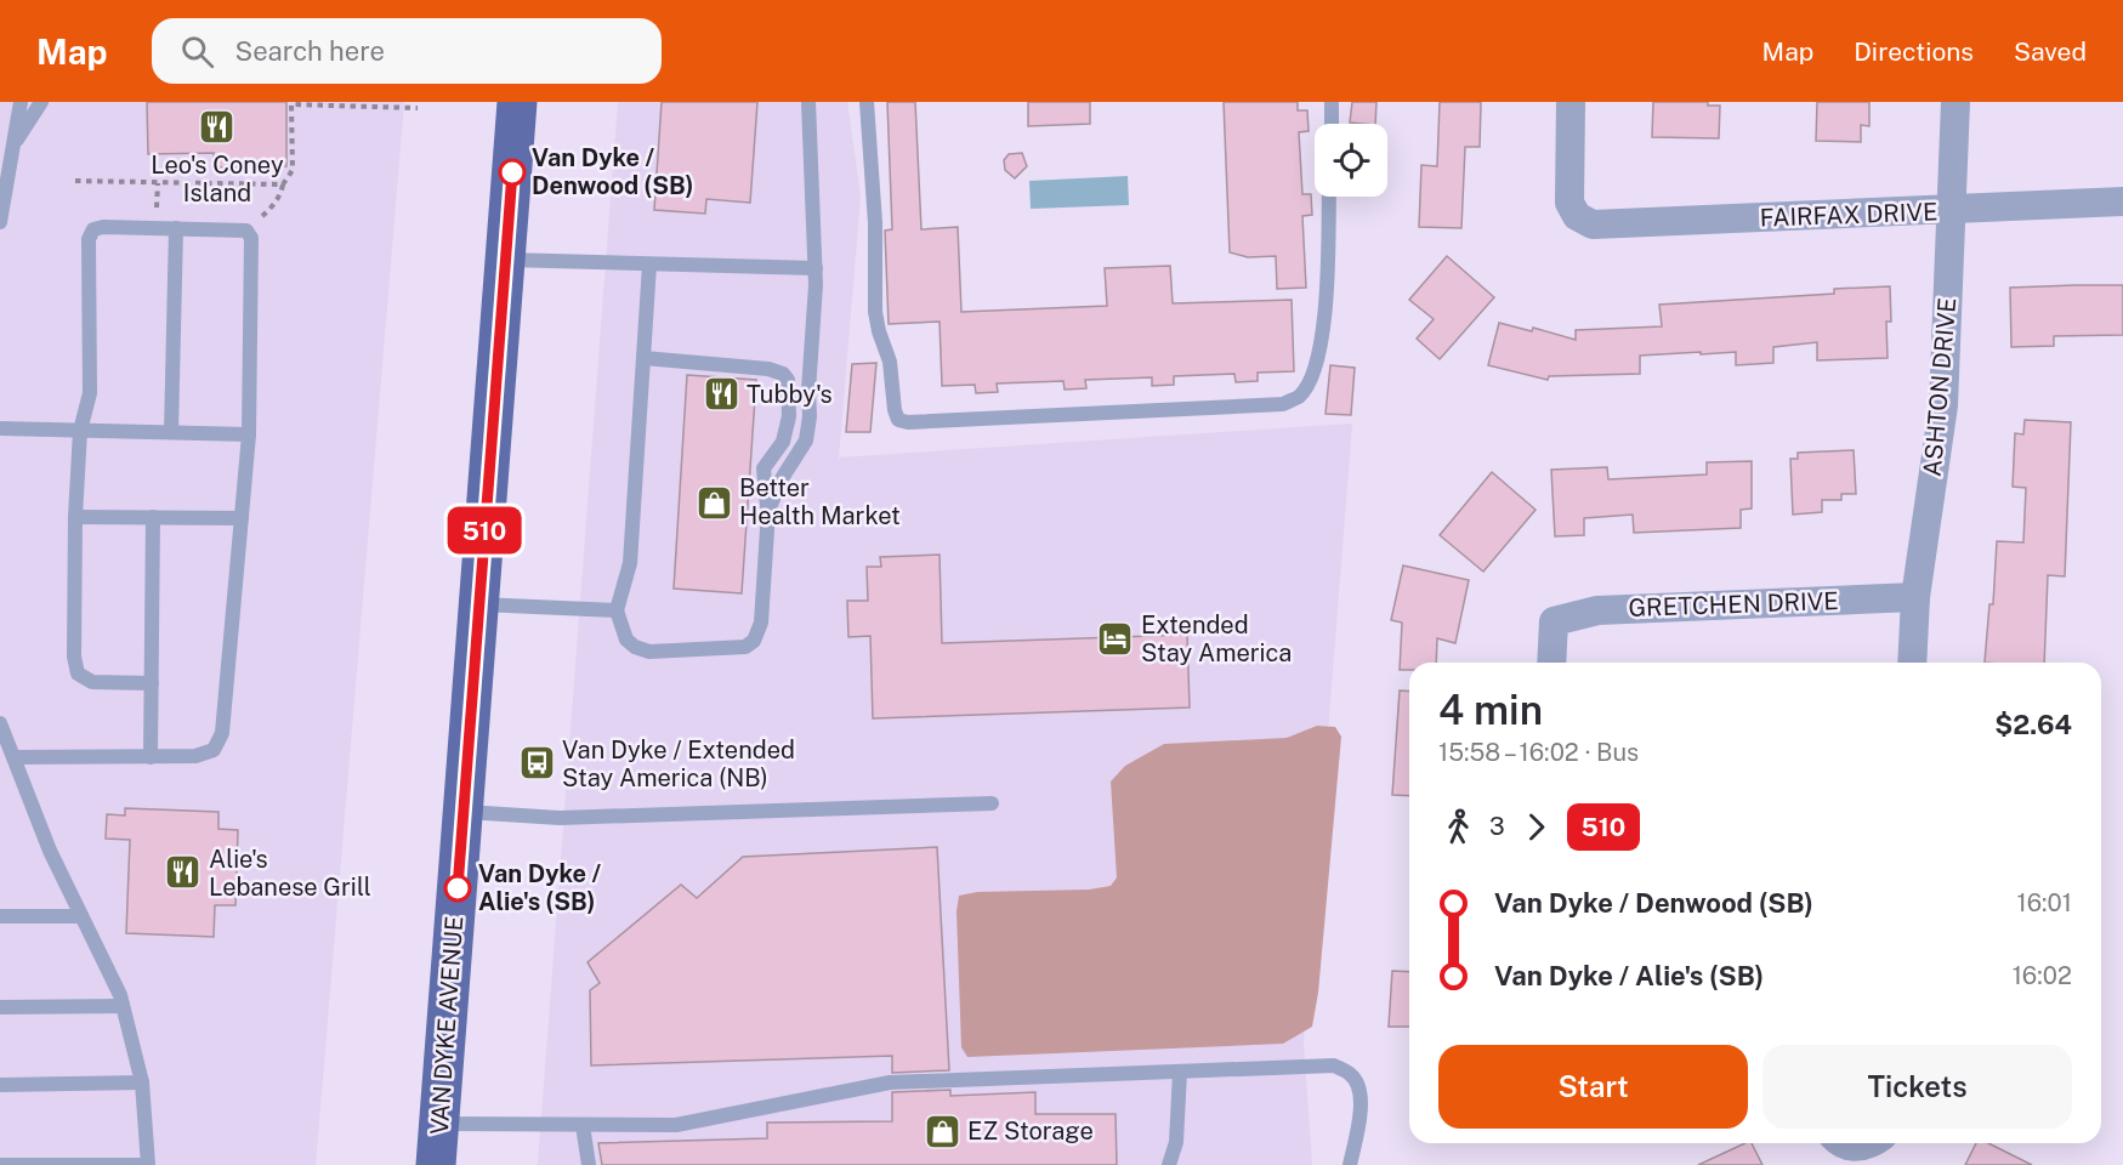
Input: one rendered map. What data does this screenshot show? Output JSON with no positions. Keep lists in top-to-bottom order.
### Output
{
  "streets": {
    "main road": ["VAN DYKE AVENUE"],
    "street": ["FAIRFAX DRIVE", "ASHTON DRIVE", "GRETCHEN DRIVE"]
  },
  "crossings": [
    ["FAIRFAX DRIVE", "ASHTON DRIVE"],
    ["ASHTON DRIVE", "GRETCHEN DRIVE"]
  ],
  "places": {
    "restaurant": ["Leo's Coney Island", "Tubby's", "Alie's Lebanese Grill"],
    "other": ["Van Dyke / Denwood (SB)", "Van Dyke / Alie's (SB)"],
    "shop": ["Better Health Market", "EZ Storage"],
    "hotel": ["Extended Stay America"],
    "bus stop": ["Van Dyke / Extended Stay America (NB)"]
  },
  "lines": ["bus line 510"],
  "page": {
    "header": "Map",
    "search": "Search here",
    "nav": ["Map", "Directions", "Saved"],
    "on_map": "510",
    "heading": ["4 min", "15:58 – 16:02 · Bus", "$2.64"],
    "legs": ["3", "510"],
    "list": [
      {
        "name": "Van Dyke / Denwood (SB)",
        "value": "16:01"
      },
      {
        "name": "Van Dyke / Alie's (SB)",
        "value": "16:02"
      }
    ],
    "buttons": ["Start", "Tickets"]
  }
}
